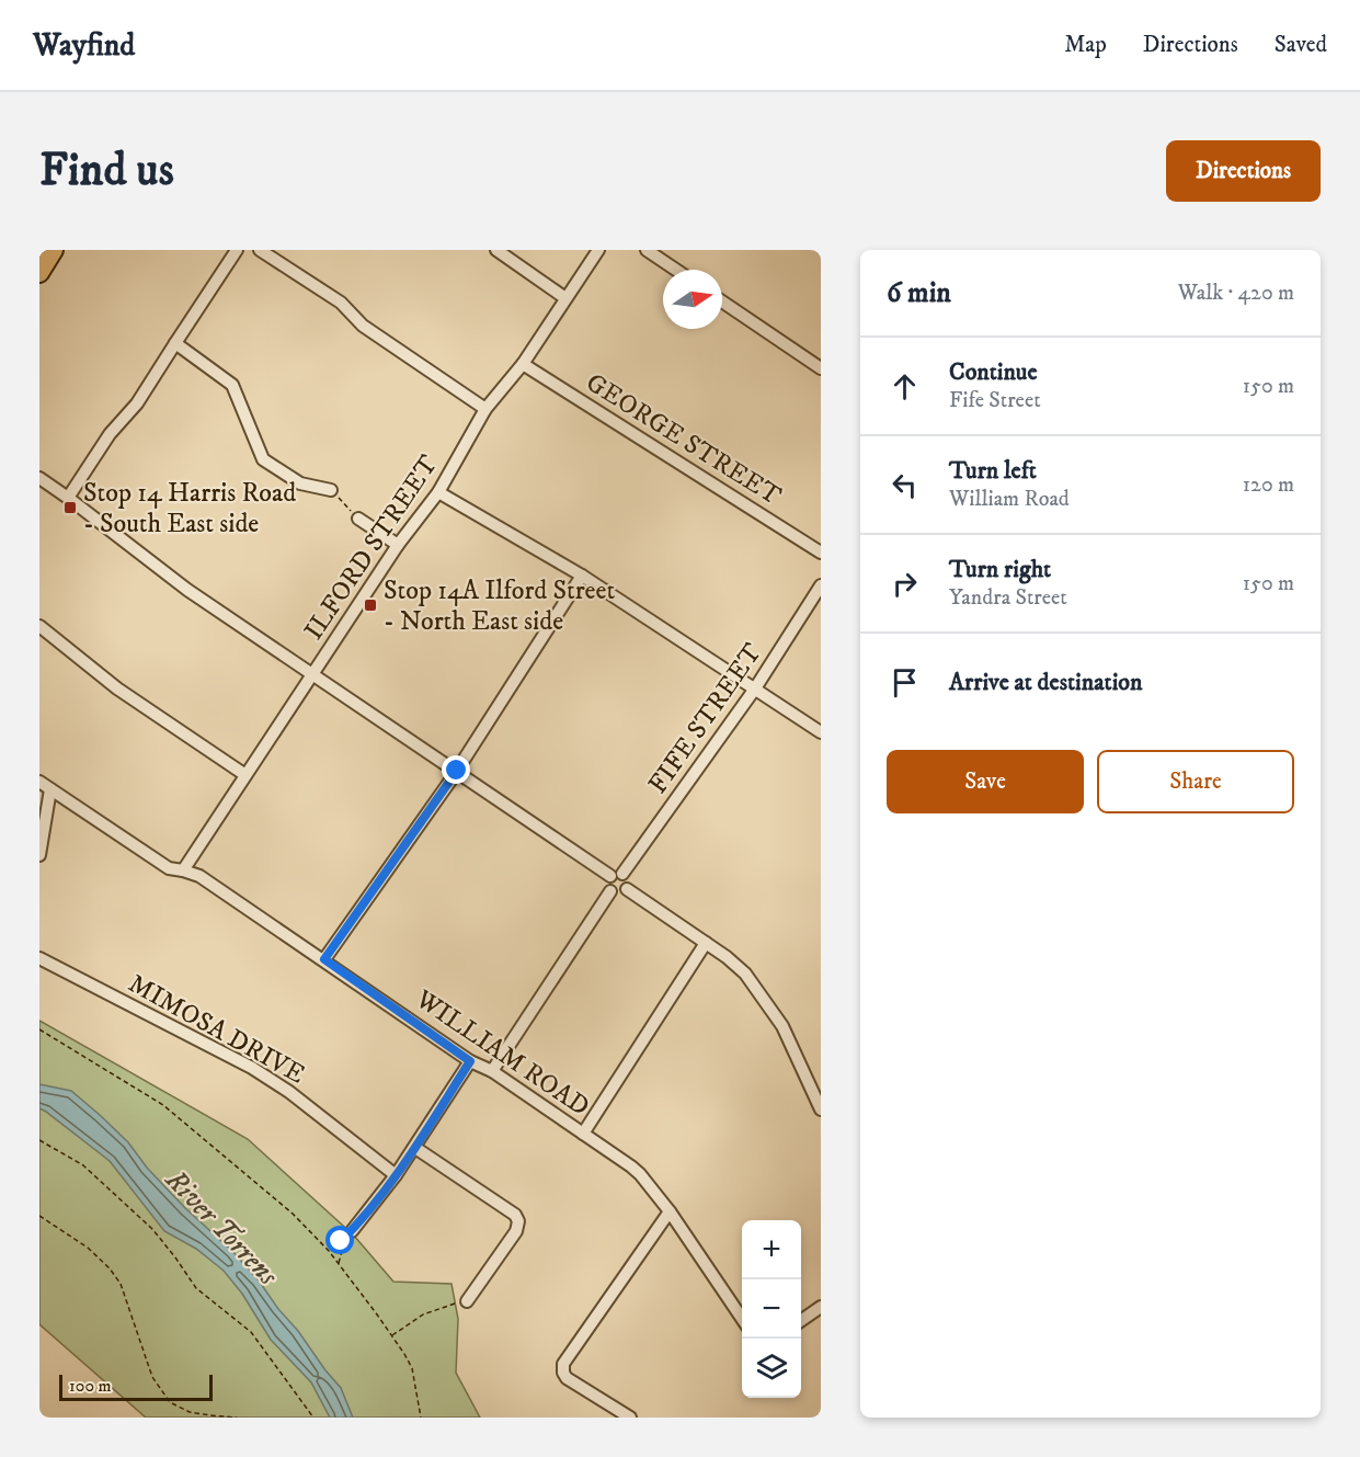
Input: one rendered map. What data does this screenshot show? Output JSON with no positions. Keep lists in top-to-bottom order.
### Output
{
  "streets": {
    "street": [
      "GEORGE STREET",
      "ILFORD STREET",
      "FIFE STREET",
      "MIMOSA DRIVE",
      "WILLIAM ROAD"
    ]
  },
  "crossings": [
    ["GEORGE STREET", "ILFORD STREET"],
    ["ILFORD STREET", "WILLIAM ROAD"]
  ],
  "water": ["River Torrens"],
  "places": {
    "transit": ["Stop 14 Harris Road - South East side", "Stop 14A Ilford Street - North East side"]
  },
  "scale_bar": "100 m",
  "north": "right",
  "page": {
    "header": "Wayfind",
    "nav": ["Map", "Directions", "Saved"],
    "buttons": [
      "Directions",
      ["Save", "Share"]
    ],
    "title": "Find us",
    "heading": ["6 min", "Walk · 420 m"],
    "list": [
      ["Continue", "Fife Street", "150 m"],
      ["Turn left", "William Road", "120 m"],
      ["Turn right", "Yandra Street", "150 m"],
      "Arrive at destination"
    ],
    "map_buttons": ["+", "−"],
    "scale": "100 m"
  }
}
